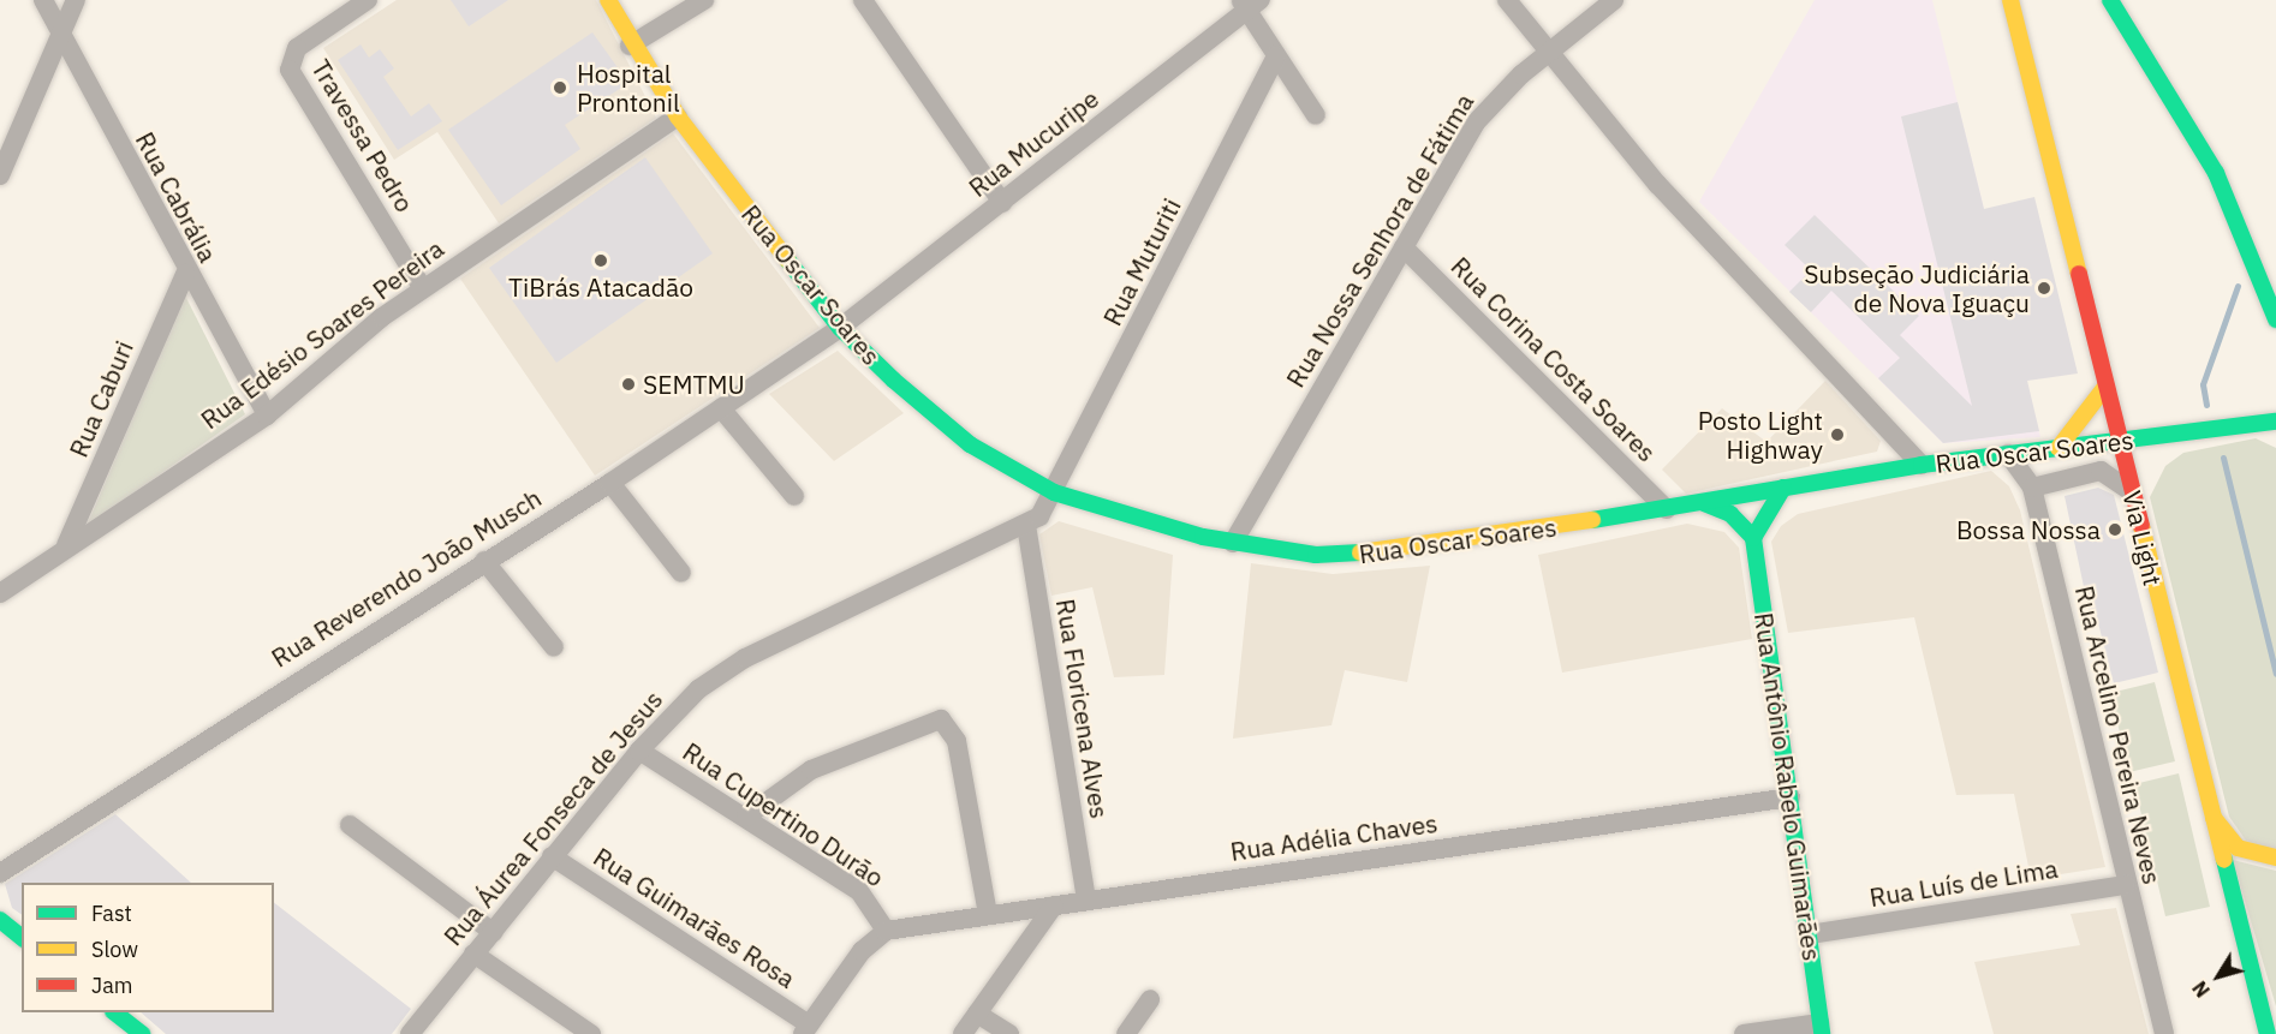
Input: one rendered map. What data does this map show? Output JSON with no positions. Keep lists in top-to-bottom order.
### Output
{
  "streets": {
    "main road": ["Rua Oscar Soares", "Via Light", "Rua Antônio Rabelo Guimarães"],
    "street": [
      "Travessa Pedro",
      "Rua Mucuripe",
      "Rua Cabrália",
      "Rua Nossa Senhora de Fátima",
      "Rua Muturiti",
      "Rua Edésio Soares Pereira",
      "Rua Corina Costa Soares",
      "Rua Caburi",
      "Rua Reverendo João Musch",
      "Rua Floricena Alves",
      "Rua Arcelino Pereira Neves",
      "Rua Cupertino Durão",
      "Rua Áurea Fonseca de Jesus",
      "Rua Adélia Chaves",
      "Rua Luís de Lima",
      "Rua Guimarães Rosa"
    ]
  },
  "crossings": [
    ["Travessa Pedro", "Rua Edésio Soares Pereira"],
    ["Rua Mucuripe", "Rua Oscar Soares"],
    ["Rua Mucuripe", "Rua Reverendo João Musch"],
    ["Rua Cabrália", "Rua Edésio Soares Pereira"],
    ["Rua Cabrália", "Rua Caburi"],
    ["Rua Nossa Senhora de Fátima", "Rua Oscar Soares"],
    ["Rua Nossa Senhora de Fátima", "Rua Corina Costa Soares"],
    ["Rua Muturiti", "Rua Oscar Soares"],
    ["Rua Muturiti", "Rua Áurea Fonseca de Jesus"],
    ["Rua Oscar Soares", "Rua Edésio Soares Pereira"],
    ["Rua Oscar Soares", "Rua Corina Costa Soares"],
    ["Rua Oscar Soares", "Via Light"],
    ["Rua Oscar Soares", "Rua Reverendo João Musch"],
    ["Rua Oscar Soares", "Rua Arcelino Pereira Neves"],
    ["Rua Oscar Soares", "Rua Áurea Fonseca de Jesus"],
    ["Rua Edésio Soares Pereira", "Rua Caburi"],
    ["Rua Floricena Alves", "Rua Áurea Fonseca de Jesus"],
    ["Rua Floricena Alves", "Rua Adélia Chaves"],
    ["Rua Arcelino Pereira Neves", "Rua Luís de Lima"],
    ["Rua Antônio Rabelo Guimarães", "Rua Adélia Chaves"],
    ["Rua Antônio Rabelo Guimarães", "Rua Luís de Lima"],
    ["Rua Cupertino Durão", "Rua Áurea Fonseca de Jesus"],
    ["Rua Cupertino Durão", "Rua Adélia Chaves"],
    ["Rua Áurea Fonseca de Jesus", "Rua Guimarães Rosa"]
  ],
  "places": [
    "Hospital Prontonil",
    "TiBrás Atacadão",
    "Subseção Judiciária de Nova Iguaçu",
    "SEMTMU",
    "Posto Light Highway",
    "Bossa Nossa"
  ],
  "legend": ["Fast", "Slow", "Jam"],
  "north": "bottom left"
}
